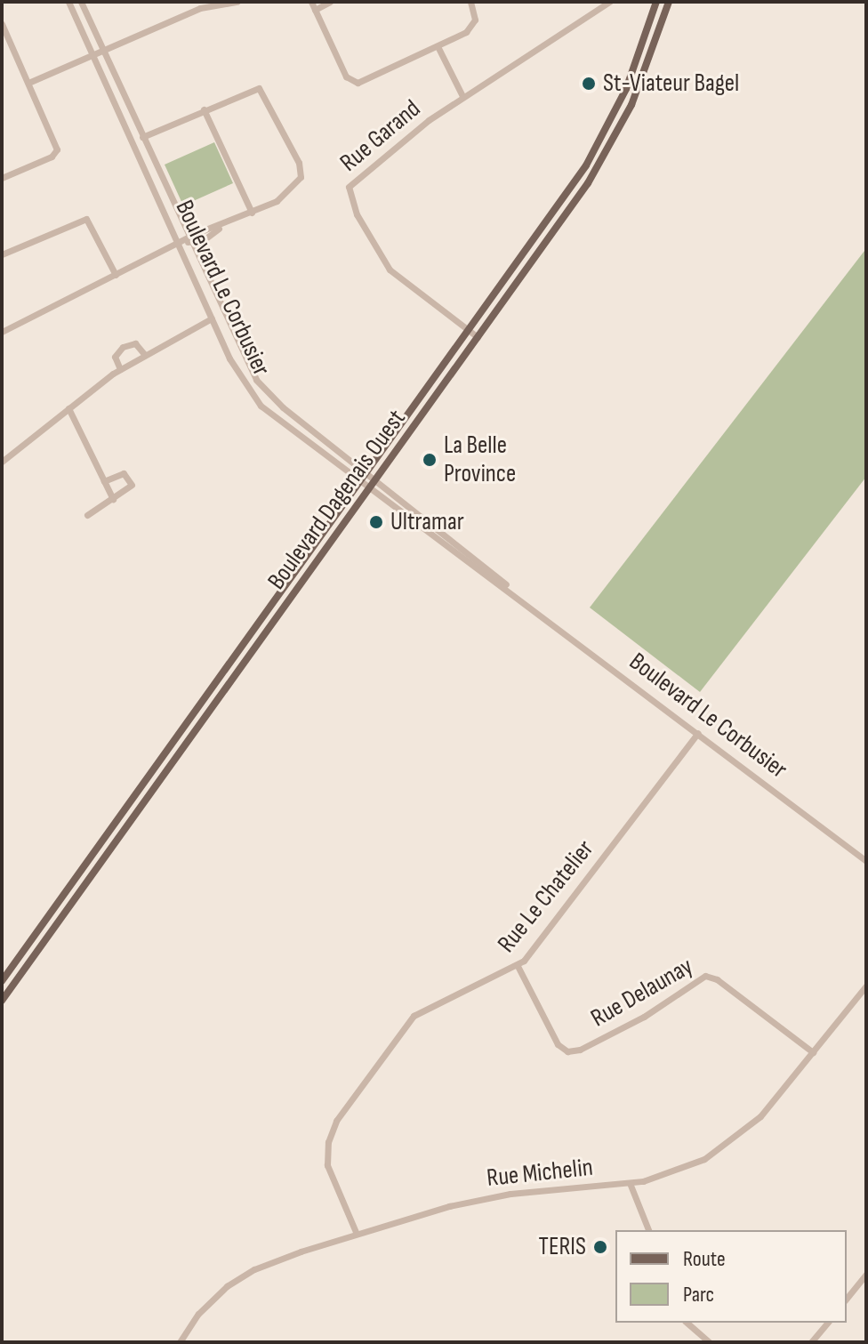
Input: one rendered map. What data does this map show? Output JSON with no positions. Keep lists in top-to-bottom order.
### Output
{
  "streets": {
    "main road": ["Boulevard Dagenais Ouest"],
    "street": [
      "Rue Garand",
      "Boulevard Le Corbusier",
      "Rue Le Chatelier",
      "Rue Delaunay",
      "Rue Michelin"
    ]
  },
  "crossings": [
    ["Rue Garand", "Boulevard Dagenais Ouest"],
    ["Boulevard Le Corbusier", "Boulevard Dagenais Ouest"],
    ["Boulevard Le Corbusier", "Rue Le Chatelier"],
    ["Rue Le Chatelier", "Rue Delaunay"],
    ["Rue Le Chatelier", "Rue Michelin"],
    ["Rue Delaunay", "Rue Michelin"]
  ],
  "places": [
    "St-Viateur Bagel",
    "La Belle Province",
    "Ultramar",
    "TERIS"
  ],
  "legend": ["Route", "Parc"]
}
